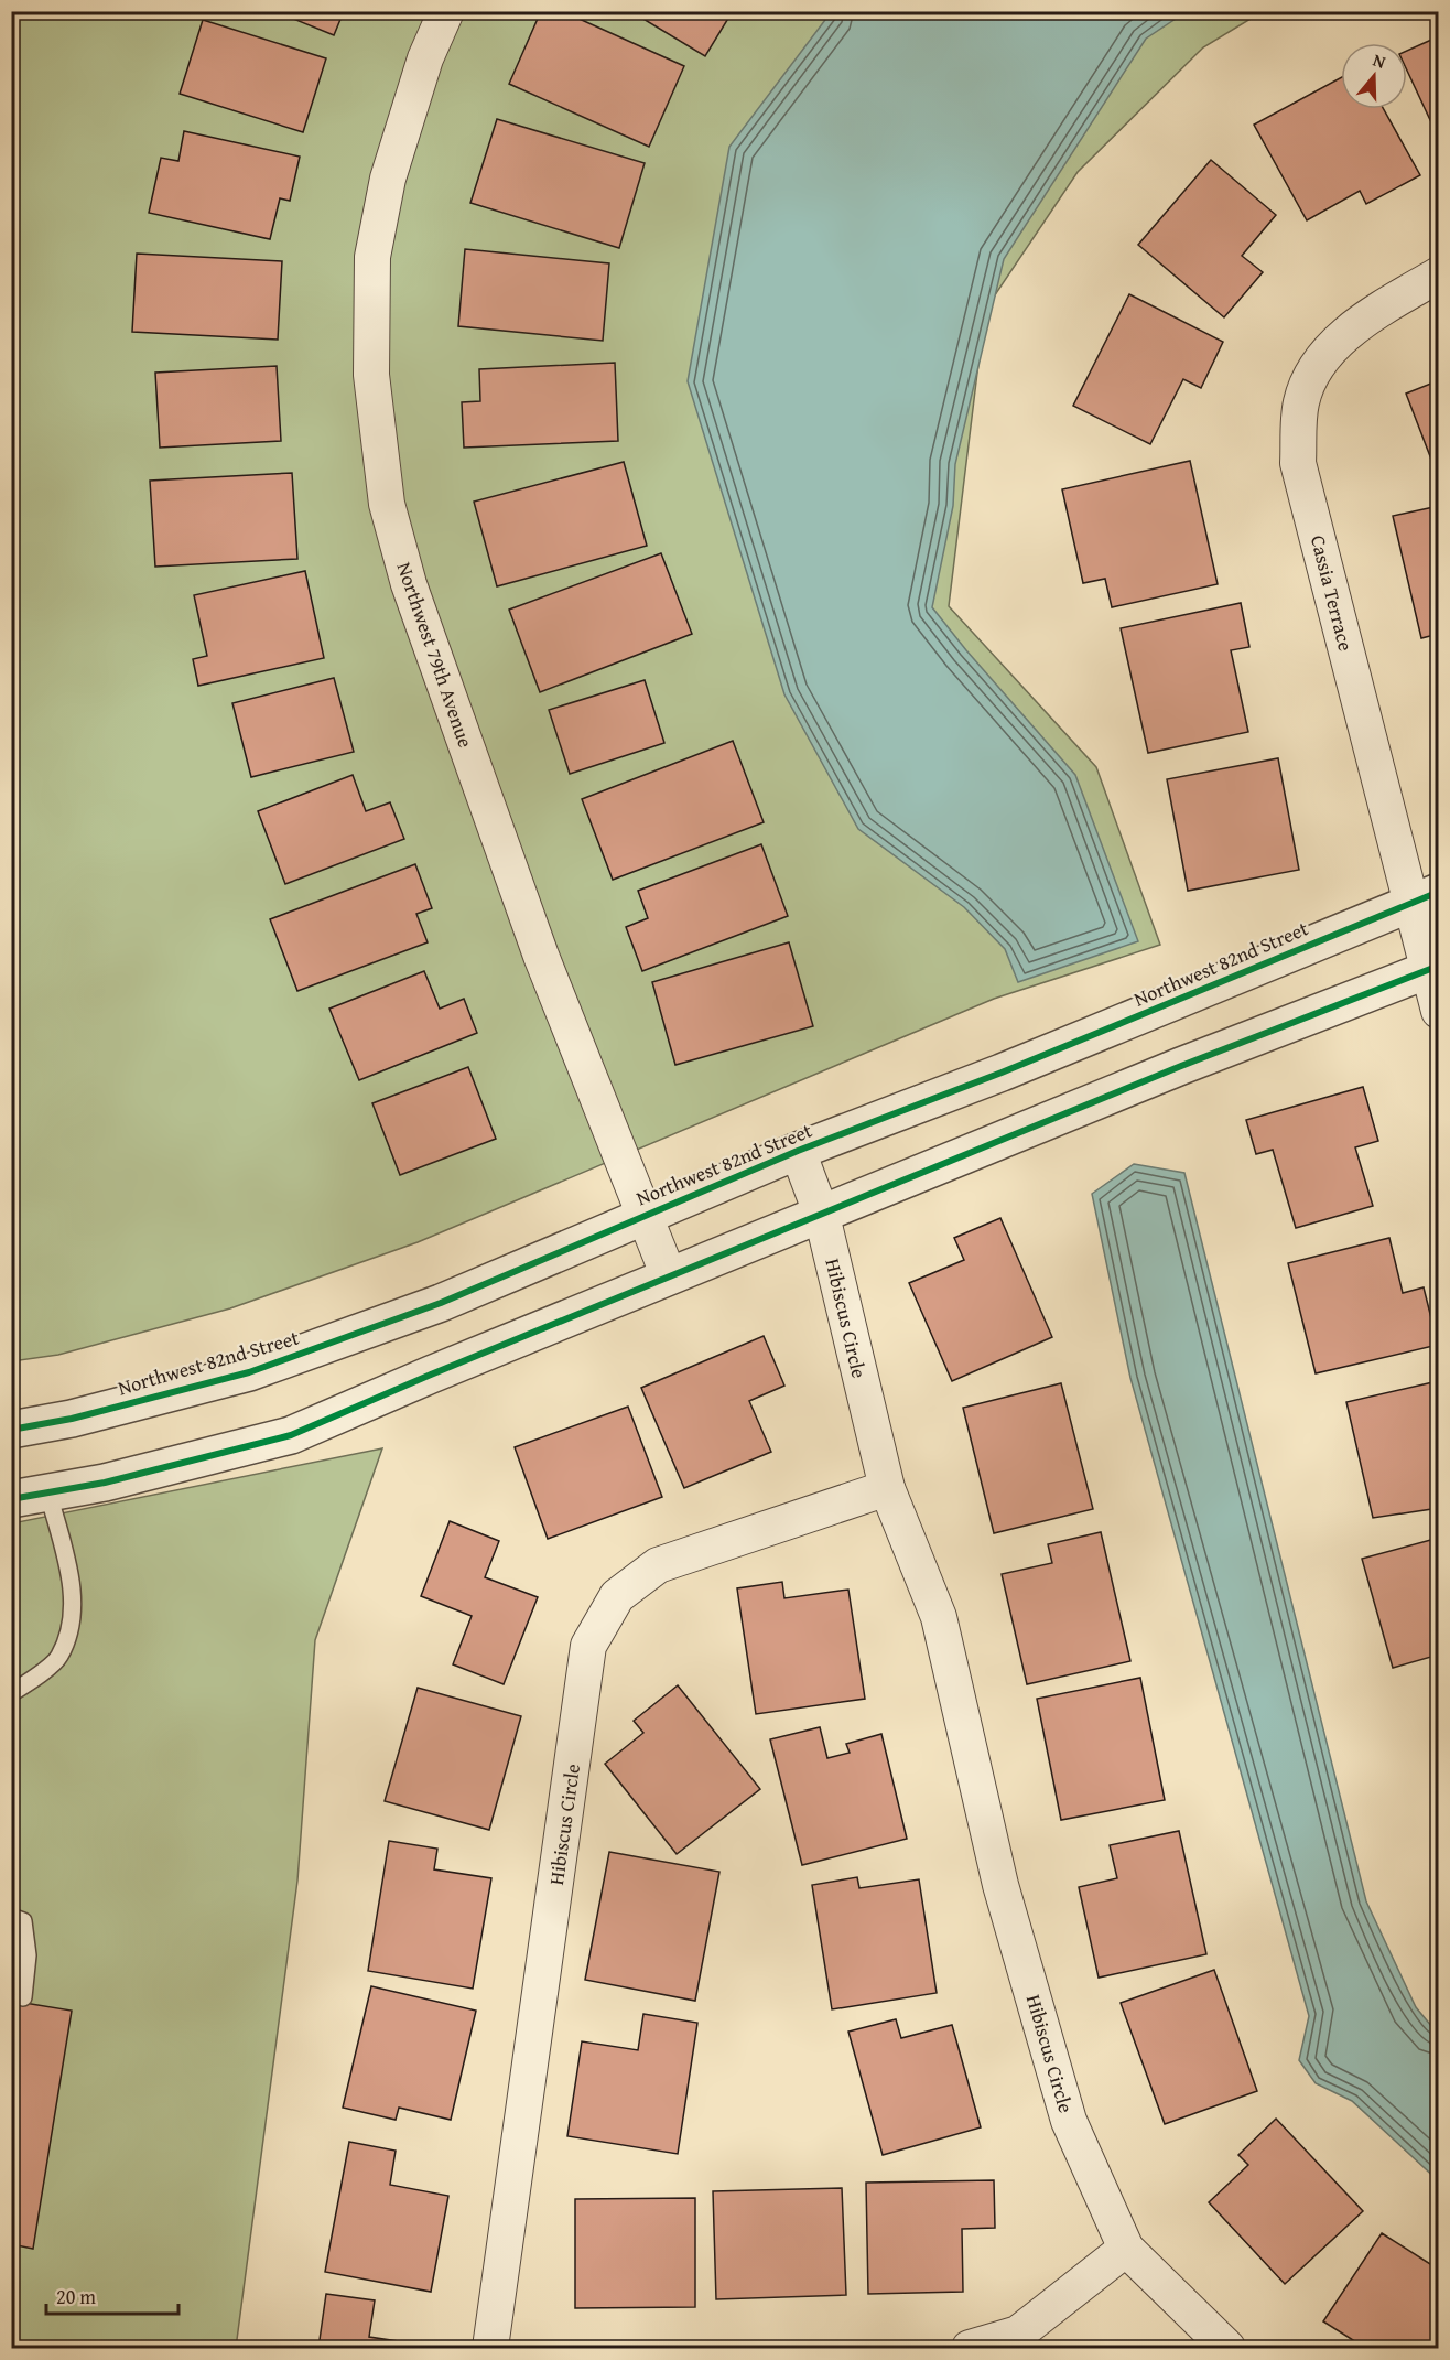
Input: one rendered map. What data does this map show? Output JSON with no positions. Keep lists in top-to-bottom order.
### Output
{
  "streets": {
    "street": [
      "Cassia Terrace",
      "Northwest 79th Avenue",
      "Northwest 82nd Street",
      "Hibiscus Circle"
    ]
  },
  "crossings": [
    ["Cassia Terrace", "Northwest 82nd Street"],
    ["Northwest 79th Avenue", "Northwest 82nd Street"],
    ["Northwest 82nd Street", "Hibiscus Circle"]
  ],
  "scale_bar": "20 m",
  "north": "top"
}
